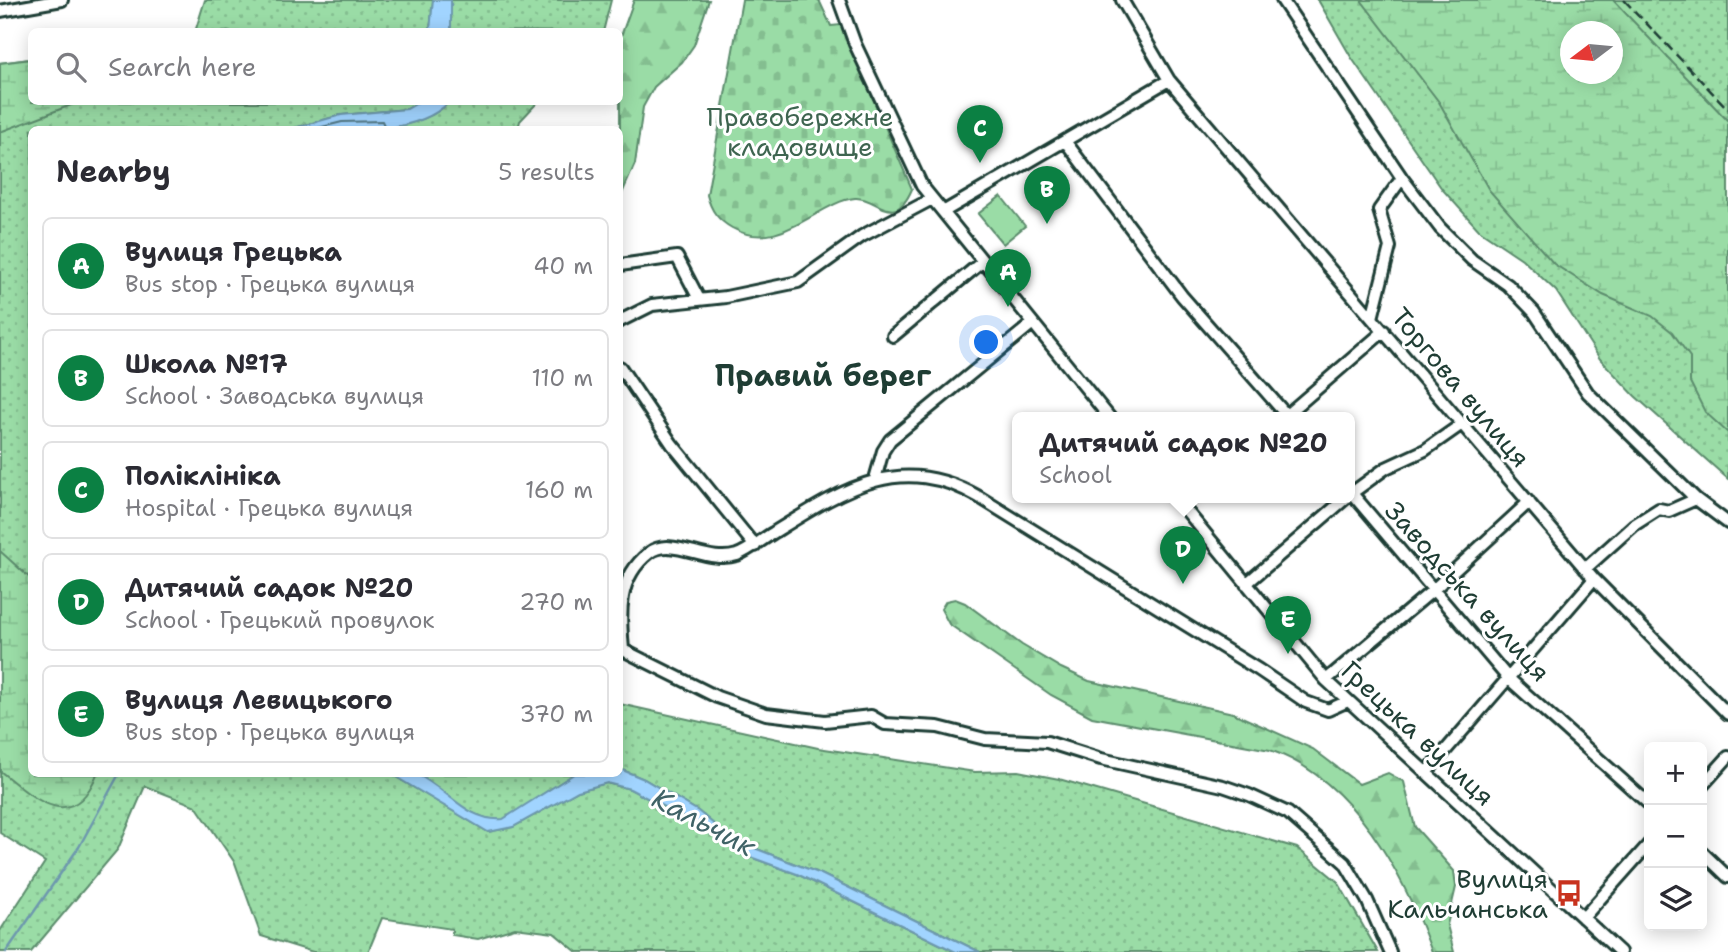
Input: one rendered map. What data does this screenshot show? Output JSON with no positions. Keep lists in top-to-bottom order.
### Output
{
  "streets": {
    "street": ["Торгова вулиця", "Заводська вулиця", "Грецька вулиця"]
  },
  "districts": ["Правий берег"],
  "water": ["Кальчик"],
  "parks": ["Правобережне кладовище"],
  "places": {
    "bus stop": ["Вулиця Кальчанська"]
  },
  "north": "left",
  "page": {
    "search": "Search here",
    "pins": [
      "C",
      "B",
      "A",
      "D",
      "E"
    ],
    "heading": ["Nearby", "5 results"],
    "list": [
      {
        "mark": "A",
        "name": "Вулиця Грецька",
        "note": "Bus stop · Грецька вулиця",
        "value": "40 m"
      },
      {
        "mark": "B",
        "name": "Школа №17",
        "note": "School · Заводська вулиця",
        "value": "110 m"
      },
      {
        "mark": "C",
        "name": "Поліклініка",
        "note": "Hospital · Грецька вулиця",
        "value": "160 m"
      },
      {
        "mark": "D",
        "name": "Дитячий садок №20",
        "note": "School · Грецький провулок",
        "value": "270 m"
      },
      {
        "mark": "E",
        "name": "Вулиця Левицького",
        "note": "Bus stop · Грецька вулиця",
        "value": "370 m"
      }
    ],
    "popup": ["Дитячий садок №20", "School"],
    "map_buttons": ["+", "−"]
  }
}
